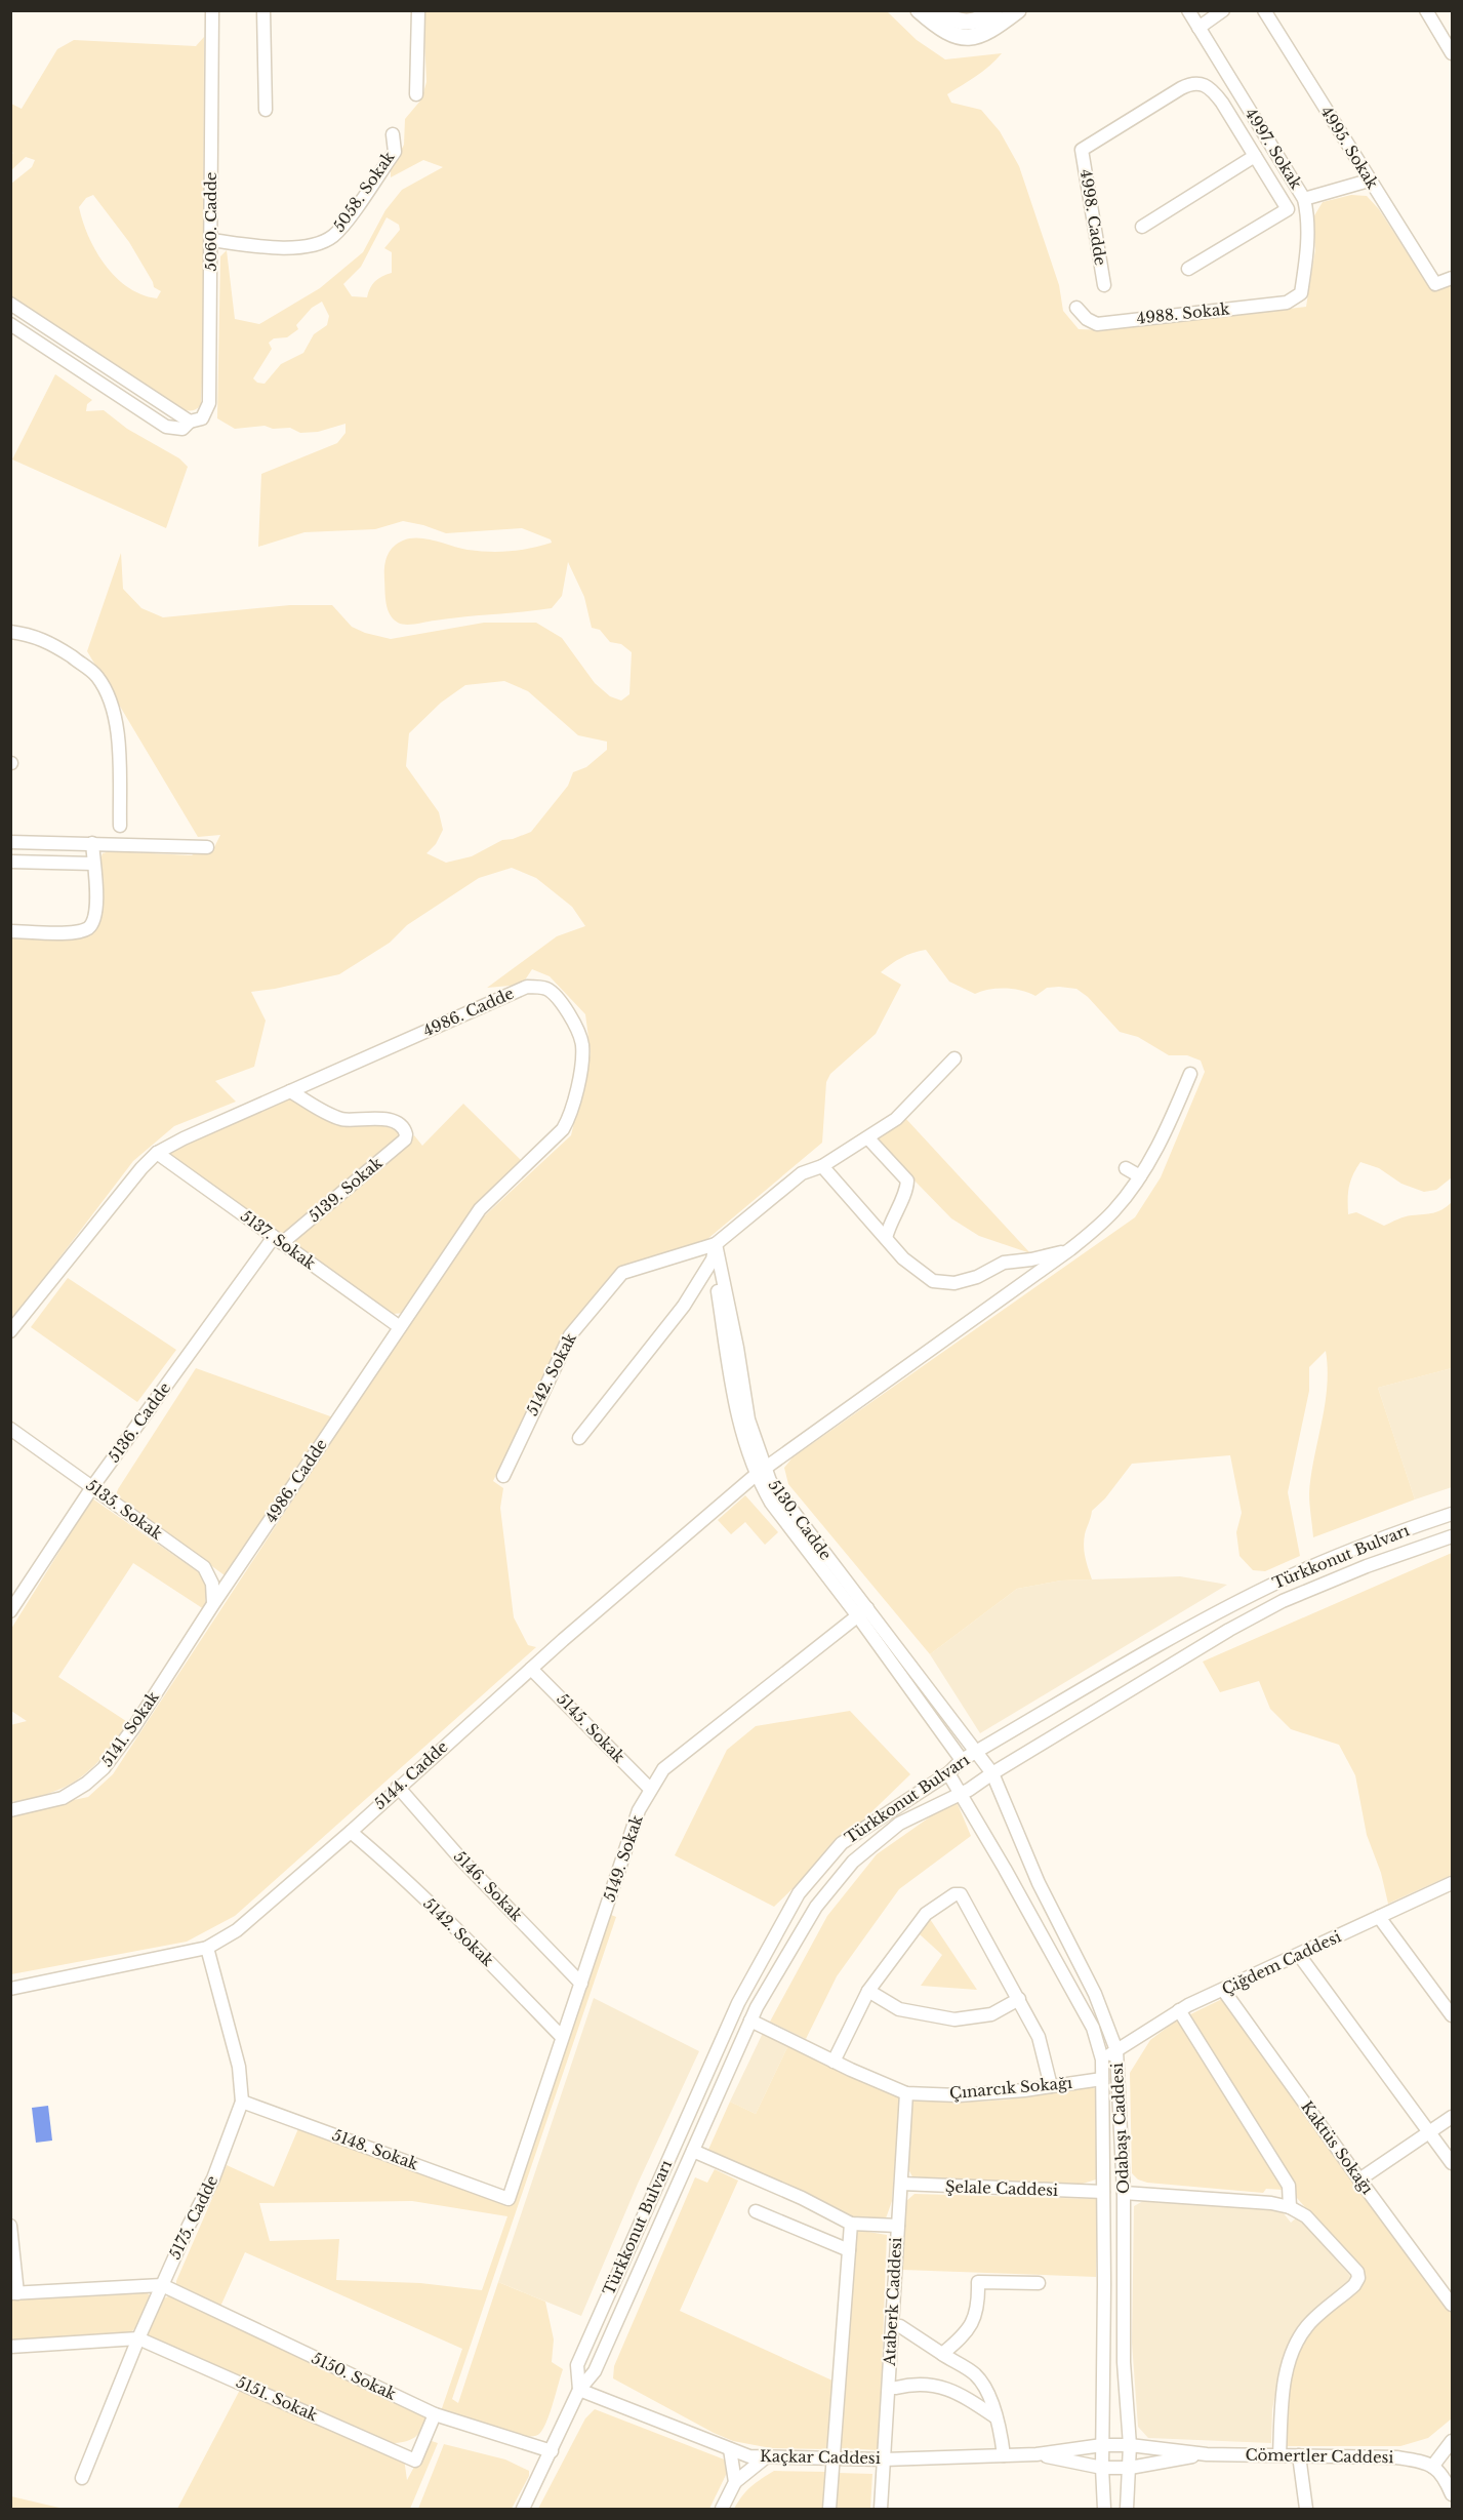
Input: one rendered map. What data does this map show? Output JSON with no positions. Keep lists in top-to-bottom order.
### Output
{
  "streets": {
    "street": [
      "4995. Sokak",
      "4997. Sokak",
      "5058. Sokak",
      "4998. Cadde",
      "5060. Cadde",
      "4988. Sokak",
      "4986. Cadde",
      "5139. Sokak",
      "5137. Sokak",
      "5142. Sokak",
      "5136. Cadde",
      "5135. Sokak",
      "5130. Cadde",
      "Türkkonut Bulvarı",
      "5145. Sokak",
      "5141. Sokak",
      "5144. Cadde",
      "5149. Sokak",
      "5146. Sokak",
      "Çiğdem Caddesi",
      "Çınarcık Sokağı",
      "Odabaşı Caddesi",
      "Kaktüs Sokağı",
      "5148. Sokak",
      "Şelale Caddesi",
      "5175. Cadde",
      "Ataberk Caddesi",
      "5150. Sokak",
      "5151. Sokak",
      "Cömertler Caddesi",
      "Kaçkar Caddesi"
    ]
  },
  "crossings": [
    ["4997. Sokak", "4988. Sokak"],
    ["5058. Sokak", "5060. Cadde"],
    ["4986. Cadde", "5139. Sokak"],
    ["4986. Cadde", "5137. Sokak"],
    ["4986. Cadde", "5135. Sokak"],
    ["4986. Cadde", "5141. Sokak"],
    ["5139. Sokak", "5137. Sokak"],
    ["5139. Sokak", "5136. Cadde"],
    ["5137. Sokak", "5136. Cadde"],
    ["5142. Sokak", "5130. Cadde"],
    ["5142. Sokak", "5144. Cadde"],
    ["5142. Sokak", "5149. Sokak"],
    ["5136. Cadde", "5135. Sokak"],
    ["5135. Sokak", "5141. Sokak"],
    ["5130. Cadde", "Türkkonut Bulvarı"],
    ["5130. Cadde", "5144. Cadde"],
    ["5130. Cadde", "5149. Sokak"],
    ["5130. Cadde", "Odabaşı Caddesi"],
    ["Türkkonut Bulvarı", "Çınarcık Sokağı"],
    ["Türkkonut Bulvarı", "Odabaşı Caddesi"],
    ["Türkkonut Bulvarı", "5150. Sokak"],
    ["Türkkonut Bulvarı", "Kaçkar Caddesi"],
    ["5145. Sokak", "5144. Cadde"],
    ["5145. Sokak", "5149. Sokak"],
    ["5144. Cadde", "5146. Sokak"],
    ["5144. Cadde", "5175. Cadde"],
    ["5149. Sokak", "5146. Sokak"],
    ["5149. Sokak", "5148. Sokak"],
    ["Çiğdem Caddesi", "Odabaşı Caddesi"],
    ["Çiğdem Caddesi", "Kaktüs Sokağı"],
    ["Çınarcık Sokağı", "Odabaşı Caddesi"],
    ["Çınarcık Sokağı", "Ataberk Caddesi"],
    ["Odabaşı Caddesi", "Şelale Caddesi"],
    ["Odabaşı Caddesi", "Cömertler Caddesi"],
    ["Odabaşı Caddesi", "Kaçkar Caddesi"],
    ["5148. Sokak", "5175. Cadde"],
    ["Şelale Caddesi", "Ataberk Caddesi"],
    ["5175. Cadde", "5150. Sokak"],
    ["5175. Cadde", "5151. Sokak"],
    ["Ataberk Caddesi", "Kaçkar Caddesi"],
    ["5150. Sokak", "5151. Sokak"],
    ["Cömertler Caddesi", "Kaçkar Caddesi"]
  ]
}
